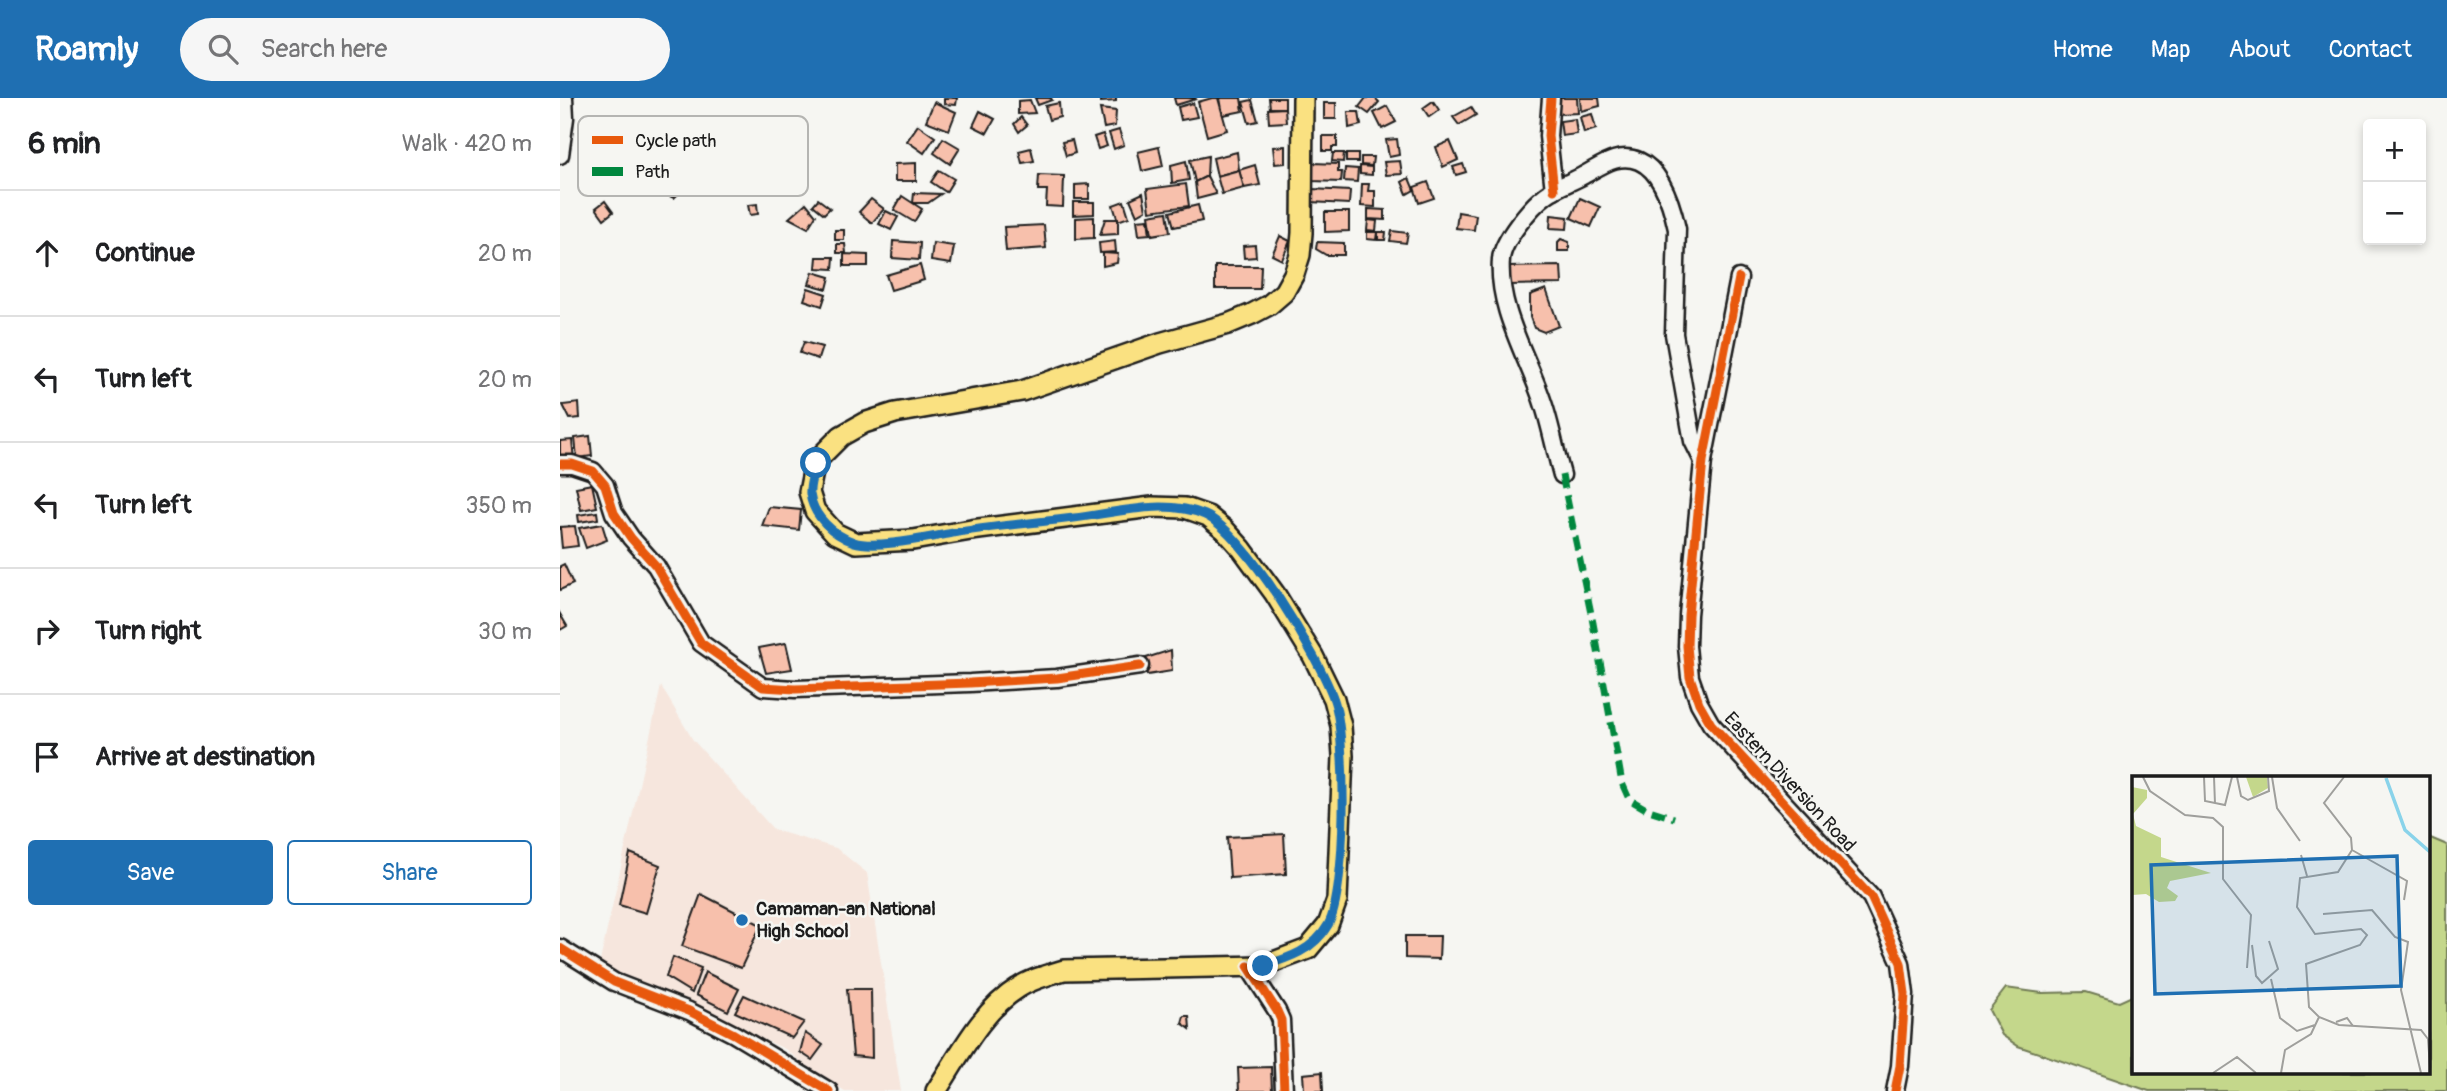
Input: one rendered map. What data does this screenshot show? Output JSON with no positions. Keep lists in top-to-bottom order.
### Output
{
  "streets": {
    "street": ["Eastern Diversion Road"]
  },
  "places": ["Camaman-an National High School"],
  "legend": ["Cycle path", "Path"],
  "page": {
    "header": "Roamly",
    "search": "Search here",
    "nav": [
      "Home",
      "Map",
      "About",
      "Contact"
    ],
    "heading": ["6 min", "Walk · 420 m"],
    "map_buttons": ["+", "−"],
    "list": [
      ["Continue", "20 m"],
      ["Turn left", "20 m"],
      ["Turn left", "350 m"],
      ["Turn right", "30 m"],
      "Arrive at destination"
    ],
    "buttons": ["Save", "Share"]
  }
}
